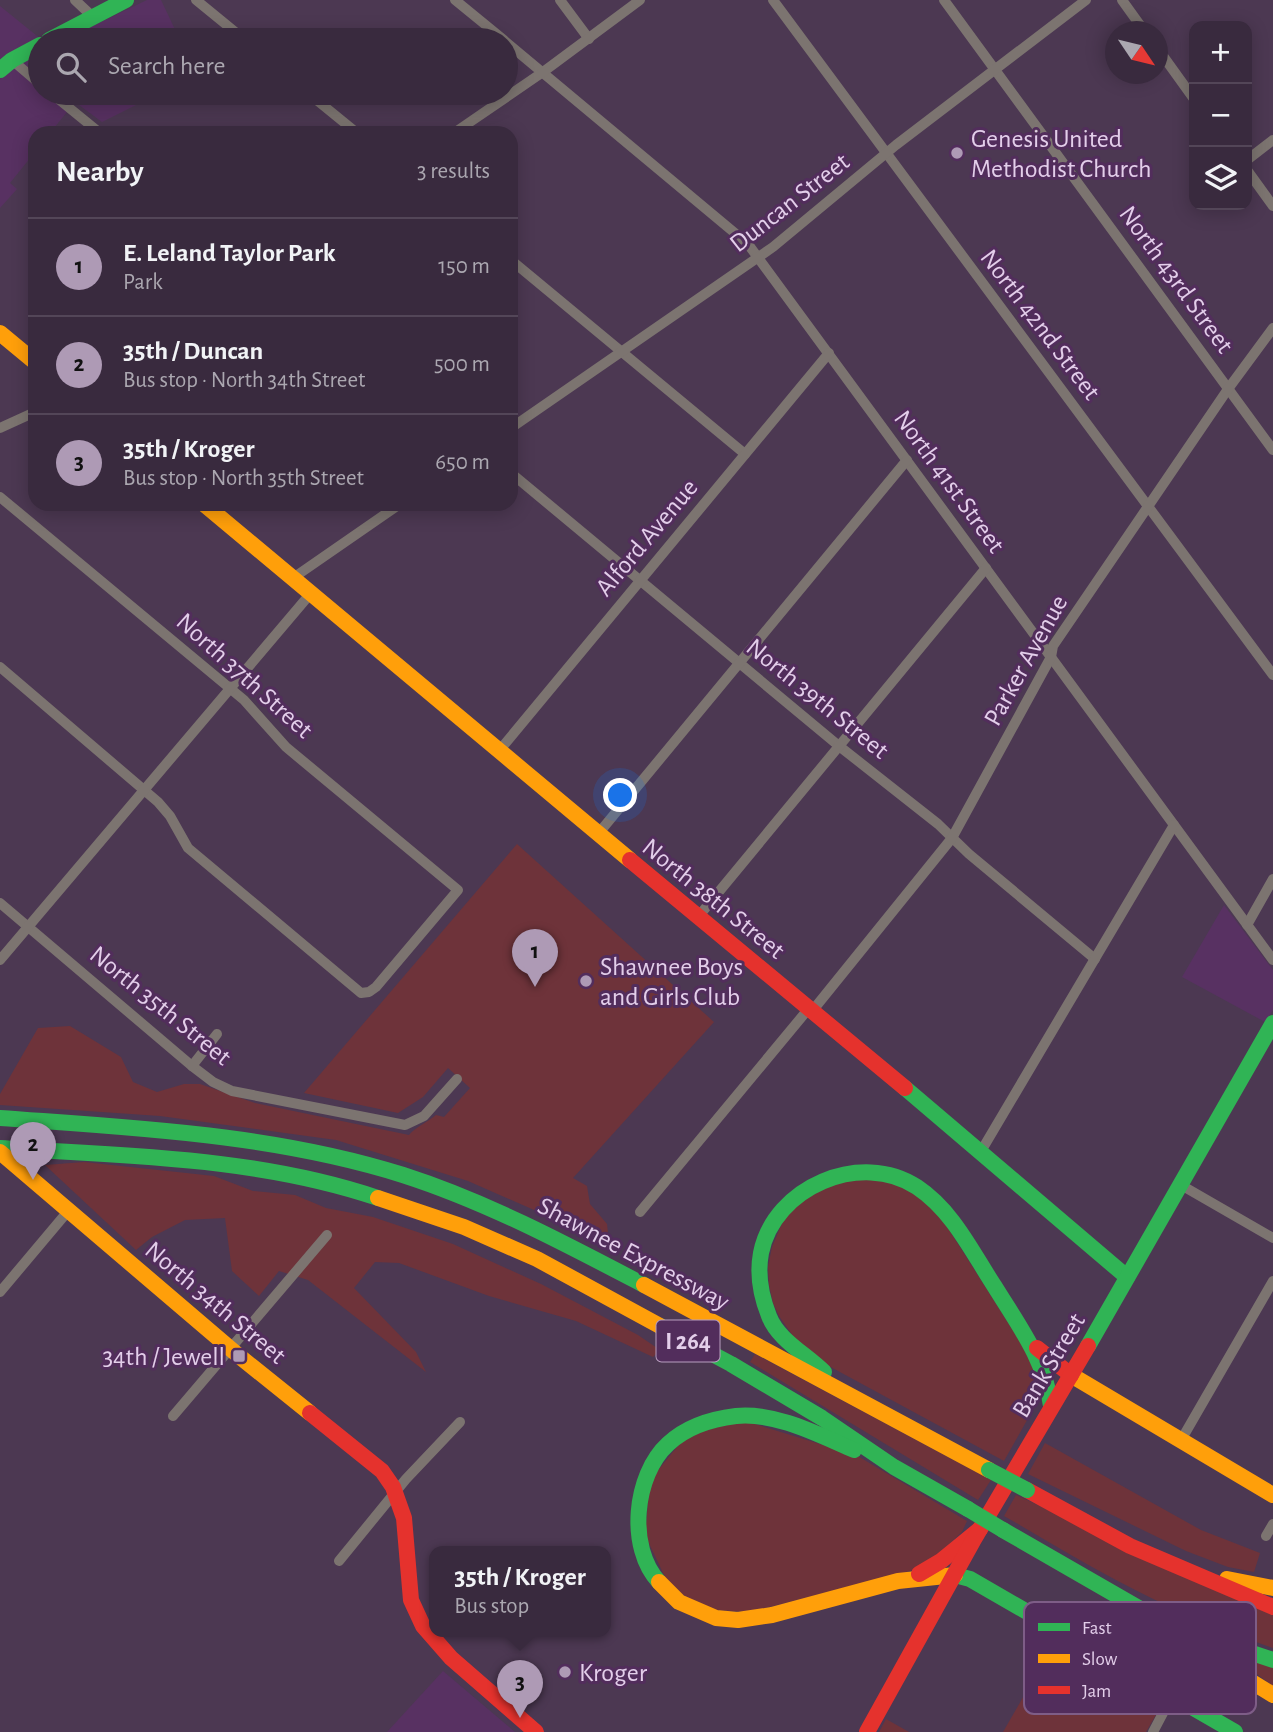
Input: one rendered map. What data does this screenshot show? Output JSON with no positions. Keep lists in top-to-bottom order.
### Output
{
  "streets": {
    "main road": [
      "North 38th Street",
      "Shawnee Expressway",
      "North 34th Street",
      "I 264",
      "Bank Street"
    ],
    "street": [
      "Duncan Street",
      "North 43rd Street",
      "North 42nd Street",
      "North 41st Street",
      "Alford Avenue",
      "Parker Avenue",
      "North 37th Street",
      "North 39th Street",
      "North 35th Street"
    ]
  },
  "crossings": [
    ["Duncan Street", "North 43rd Street"],
    ["Duncan Street", "North 42nd Street"],
    ["Duncan Street", "North 41st Street"],
    ["North 43rd Street", "Parker Avenue"],
    ["North 42nd Street", "Parker Avenue"],
    ["North 41st Street", "Alford Avenue"],
    ["North 41st Street", "Parker Avenue"],
    ["Alford Avenue", "North 39th Street"],
    ["Alford Avenue", "North 38th Street"],
    ["Parker Avenue", "North 39th Street"],
    ["Parker Avenue", "North 38th Street"],
    ["North 38th Street", "Bank Street"],
    ["Shawnee Expressway", "North 34th Street"]
  ],
  "places": {
    "other": ["Genesis United Methodist Church", "Shawnee Boys and Girls Club", "Kroger"],
    "transit": ["34th / Jewell"]
  },
  "legend": ["Fast", "Slow", "Jam"],
  "north": "bottom right",
  "page": {
    "map_buttons": ["+", "−"],
    "search": "Search here",
    "heading": ["Nearby", "3 results"],
    "list": [
      {
        "mark": "1",
        "name": "E. Leland Taylor Park",
        "note": "Park",
        "value": "150 m"
      },
      {
        "mark": "2",
        "name": "35th / Duncan",
        "note": "Bus stop · North 34th Street",
        "value": "500 m"
      },
      {
        "mark": "3",
        "name": "35th / Kroger",
        "note": "Bus stop · North 35th Street",
        "value": "650 m"
      }
    ],
    "pins": ["1", "2", "3"],
    "popup": ["35th / Kroger", "Bus stop"]
  }
}
